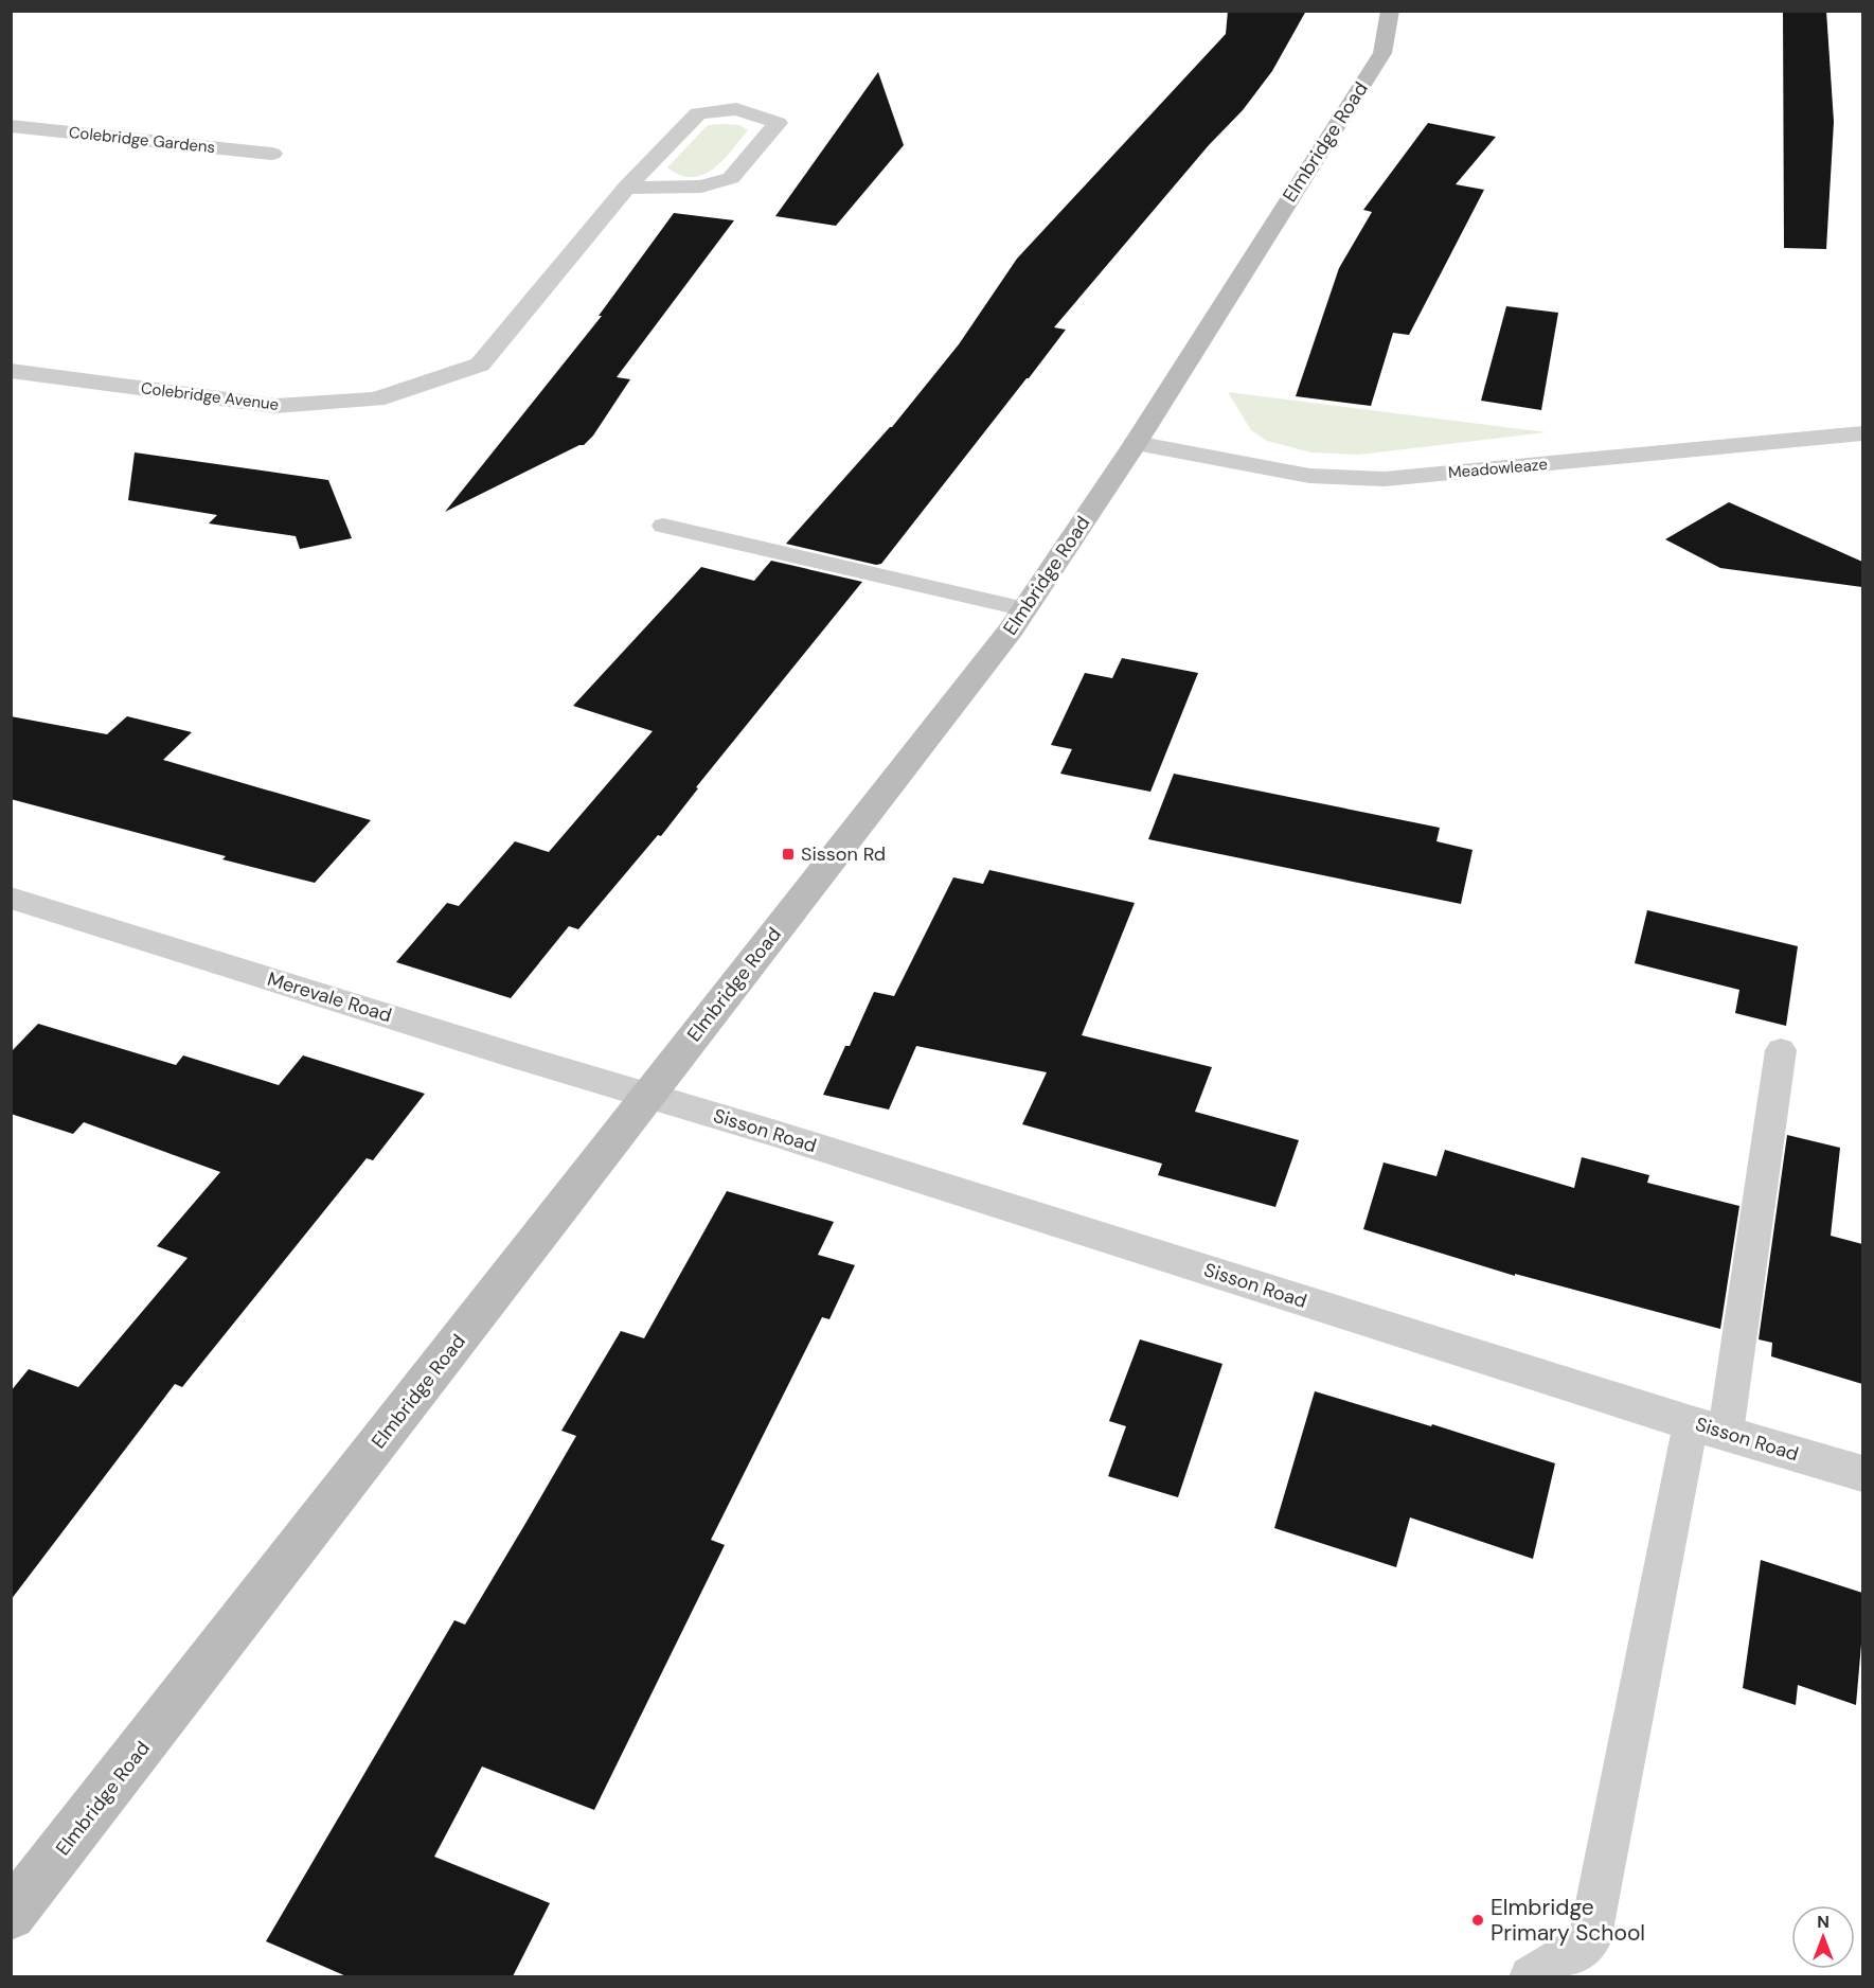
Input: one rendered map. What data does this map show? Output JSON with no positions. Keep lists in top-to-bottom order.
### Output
{
  "streets": {
    "street": [
      "Colebridge Gardens",
      "Elmbridge Road",
      "Colebridge Avenue",
      "Meadowleaze",
      "Merevale Road",
      "Sisson Road"
    ]
  },
  "crossings": [
    ["Elmbridge Road", "Meadowleaze"],
    ["Elmbridge Road", "Merevale Road"],
    ["Elmbridge Road", "Sisson Road"],
    ["Merevale Road", "Sisson Road"]
  ],
  "places": {
    "transit": ["Sisson Rd"],
    "other": ["Elmbridge Primary School"]
  },
  "north": "top"
}
